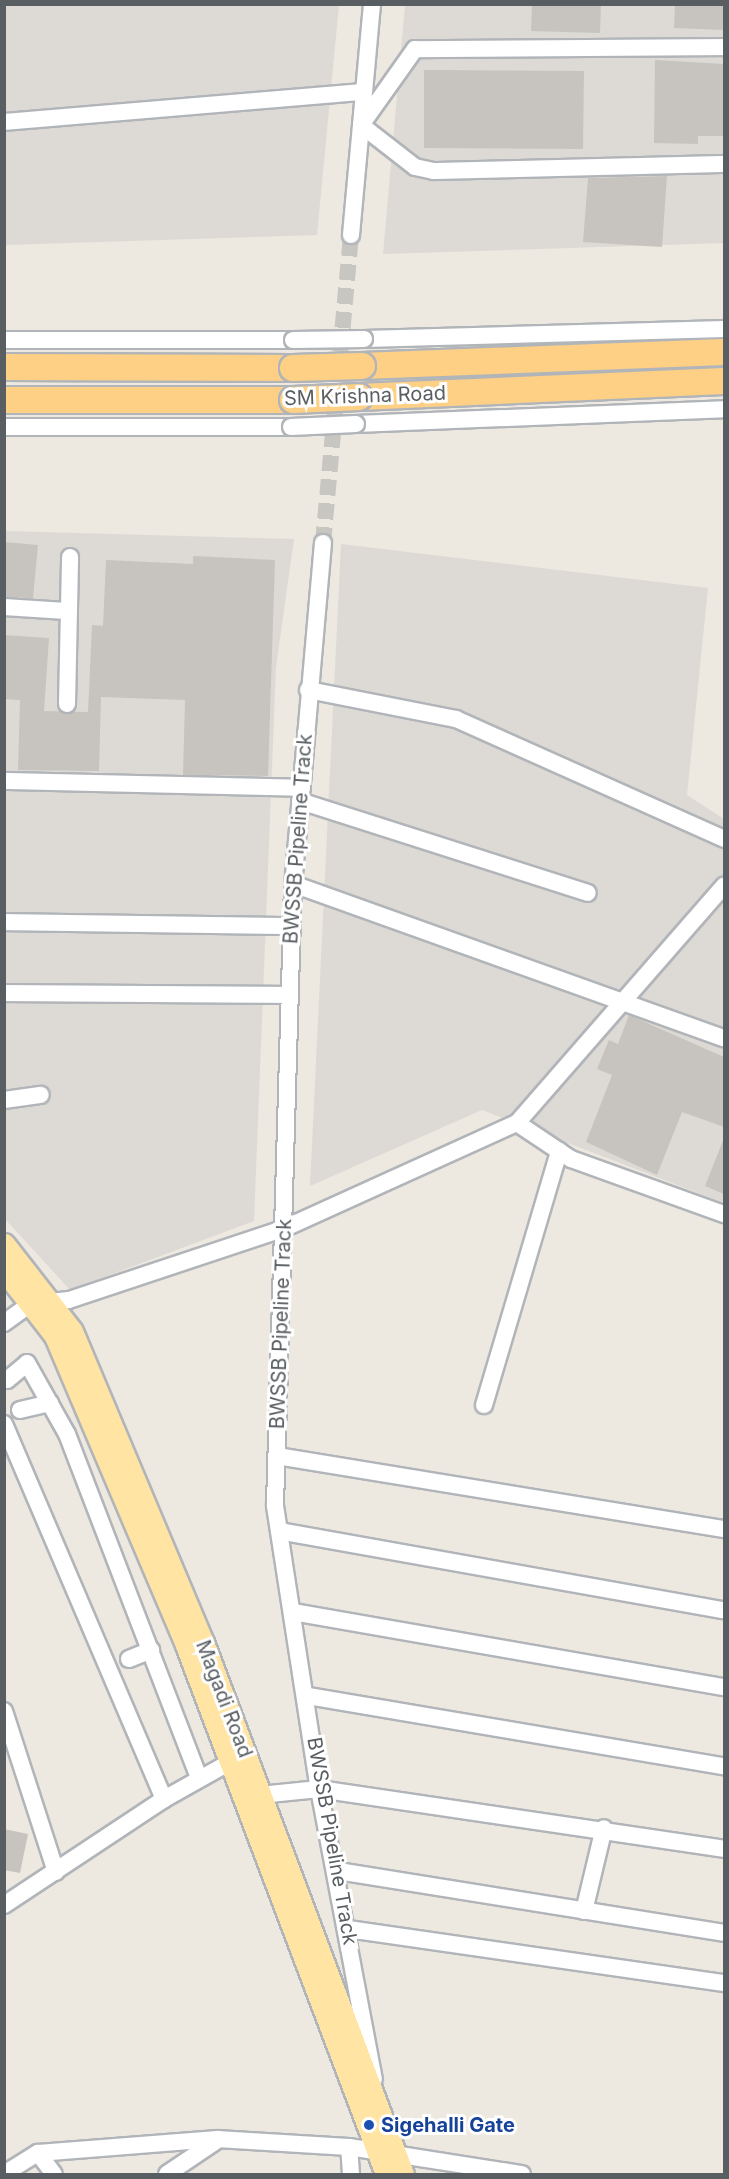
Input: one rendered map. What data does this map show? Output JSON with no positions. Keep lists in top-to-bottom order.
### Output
{
  "streets": {
    "highway": ["SM Krishna Road"],
    "main road": ["Magadi Road"],
    "street": ["BWSSB Pipeline Track"]
  },
  "crossings": [
    ["BWSSB Pipeline Track", "Magadi Road"]
  ],
  "places": ["Sigehalli Gate"]
}
